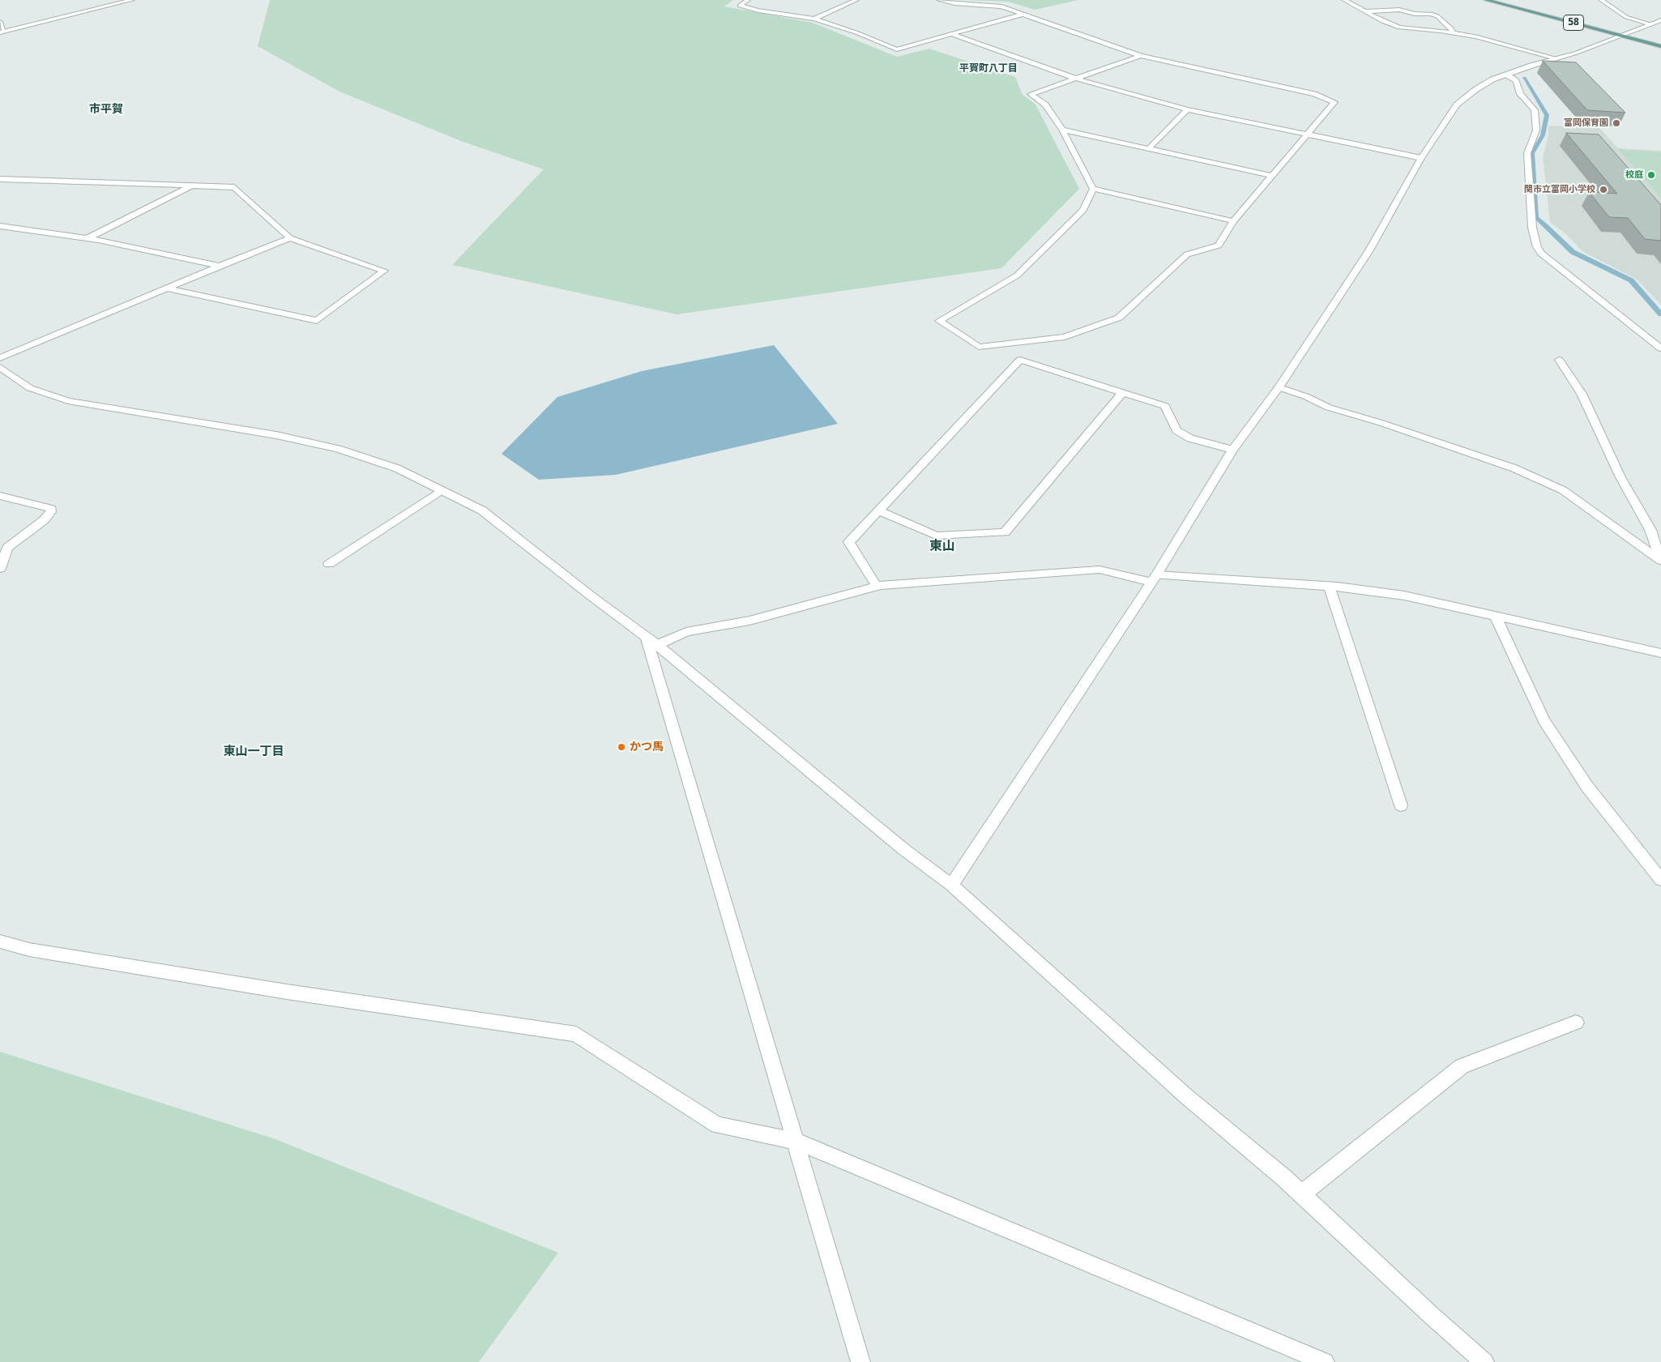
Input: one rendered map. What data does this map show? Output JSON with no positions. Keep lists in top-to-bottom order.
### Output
{
  "streets": {
    "main road": ["58"]
  },
  "districts": [
    "平賀町八丁目",
    "市平賀",
    "東山",
    "東山一丁目"
  ],
  "places": [
    "富岡保育園",
    "校庭",
    "関市立富岡小学校",
    "かつ馬"
  ]
}
